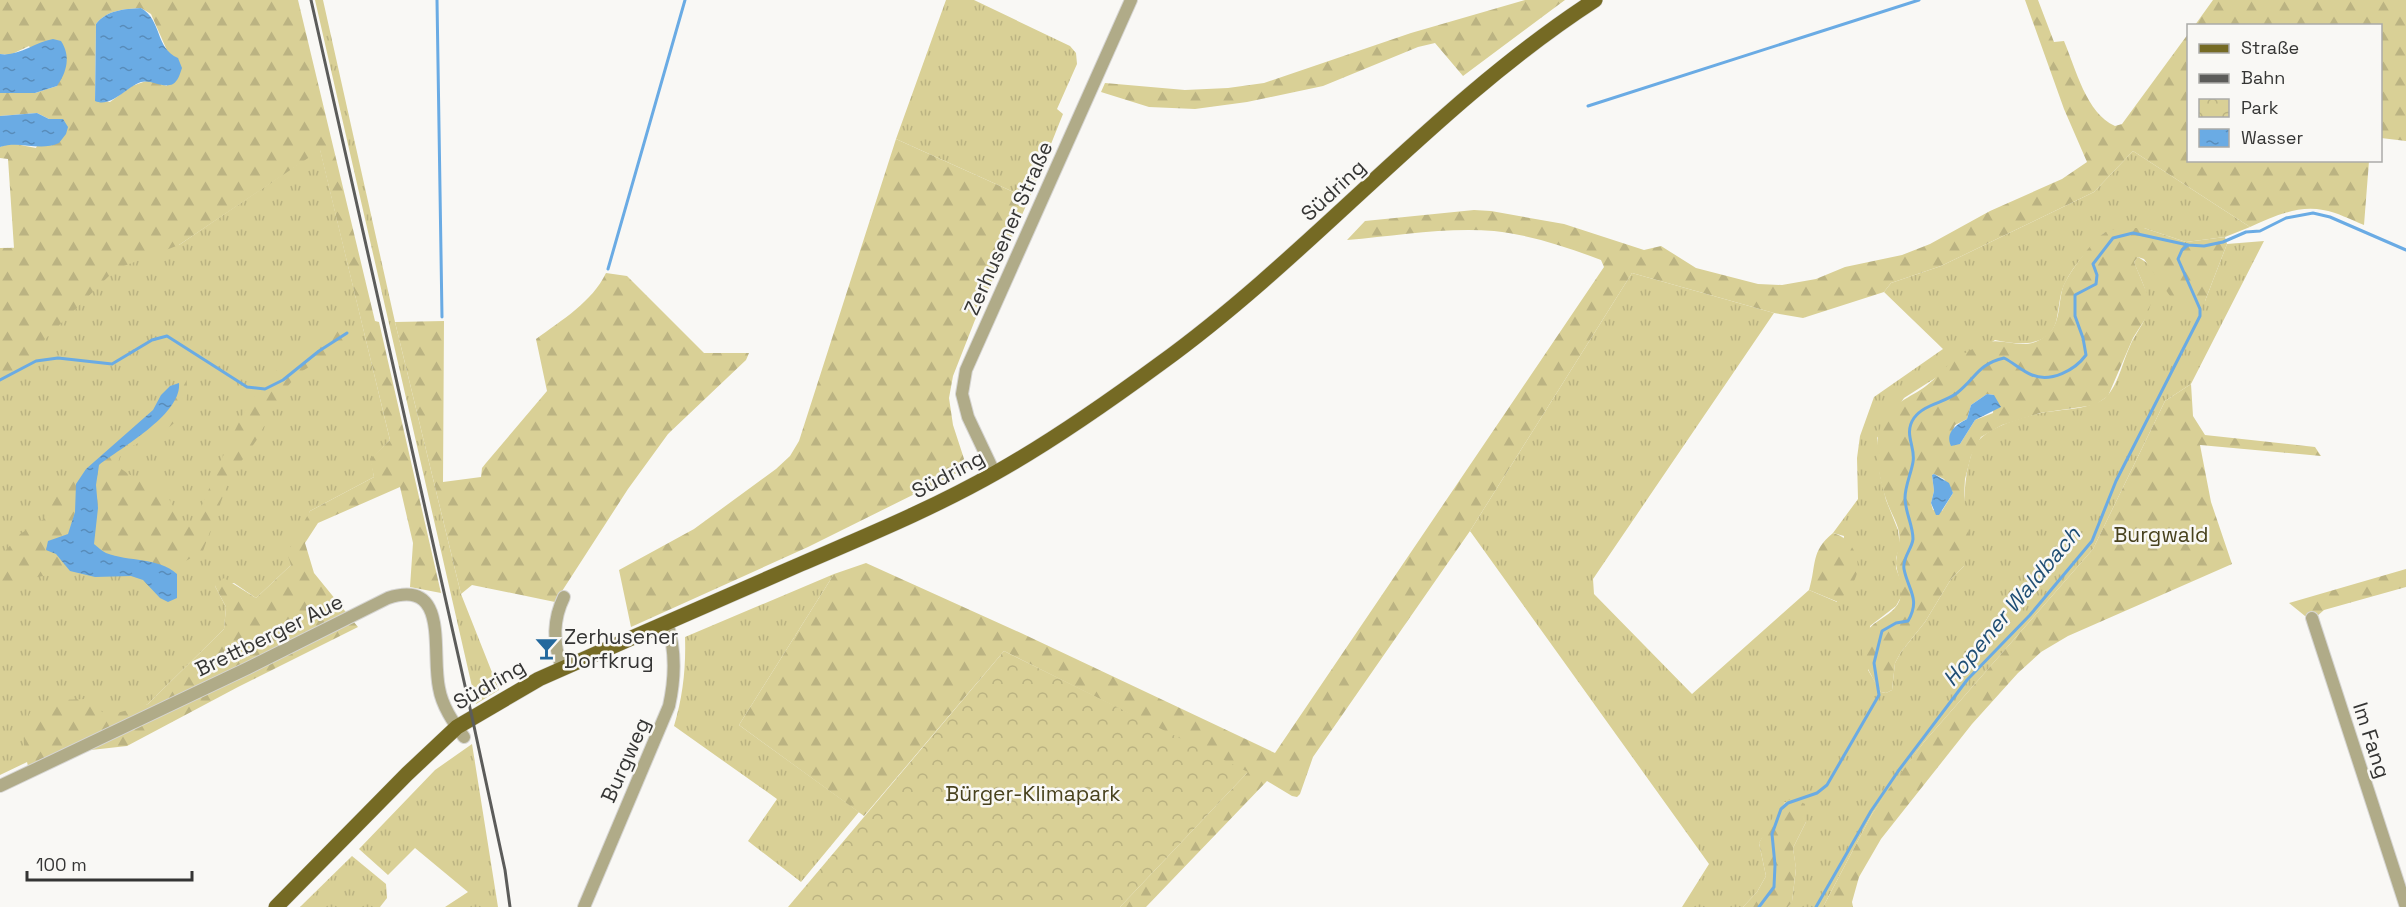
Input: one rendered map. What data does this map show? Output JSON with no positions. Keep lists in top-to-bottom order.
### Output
{
  "streets": {
    "main road": ["Südring"],
    "street": [
      "Zerhusener Straße",
      "Brettberger Aue",
      "Im Fang",
      "Burgweg"
    ]
  },
  "crossings": [
    ["Südring", "Zerhusener Straße"],
    ["Südring", "Brettberger Aue"],
    ["Südring", "Burgweg"]
  ],
  "water": ["Hopener Waldbach"],
  "parks": ["Burgwald", "Bürger-Klimapark"],
  "places": {
    "bar": ["Zerhusener Dorfkrug"]
  },
  "legend": [
    "Straße",
    "Bahn",
    "Park",
    "Wasser"
  ],
  "scale_bar": "100 m"
}
